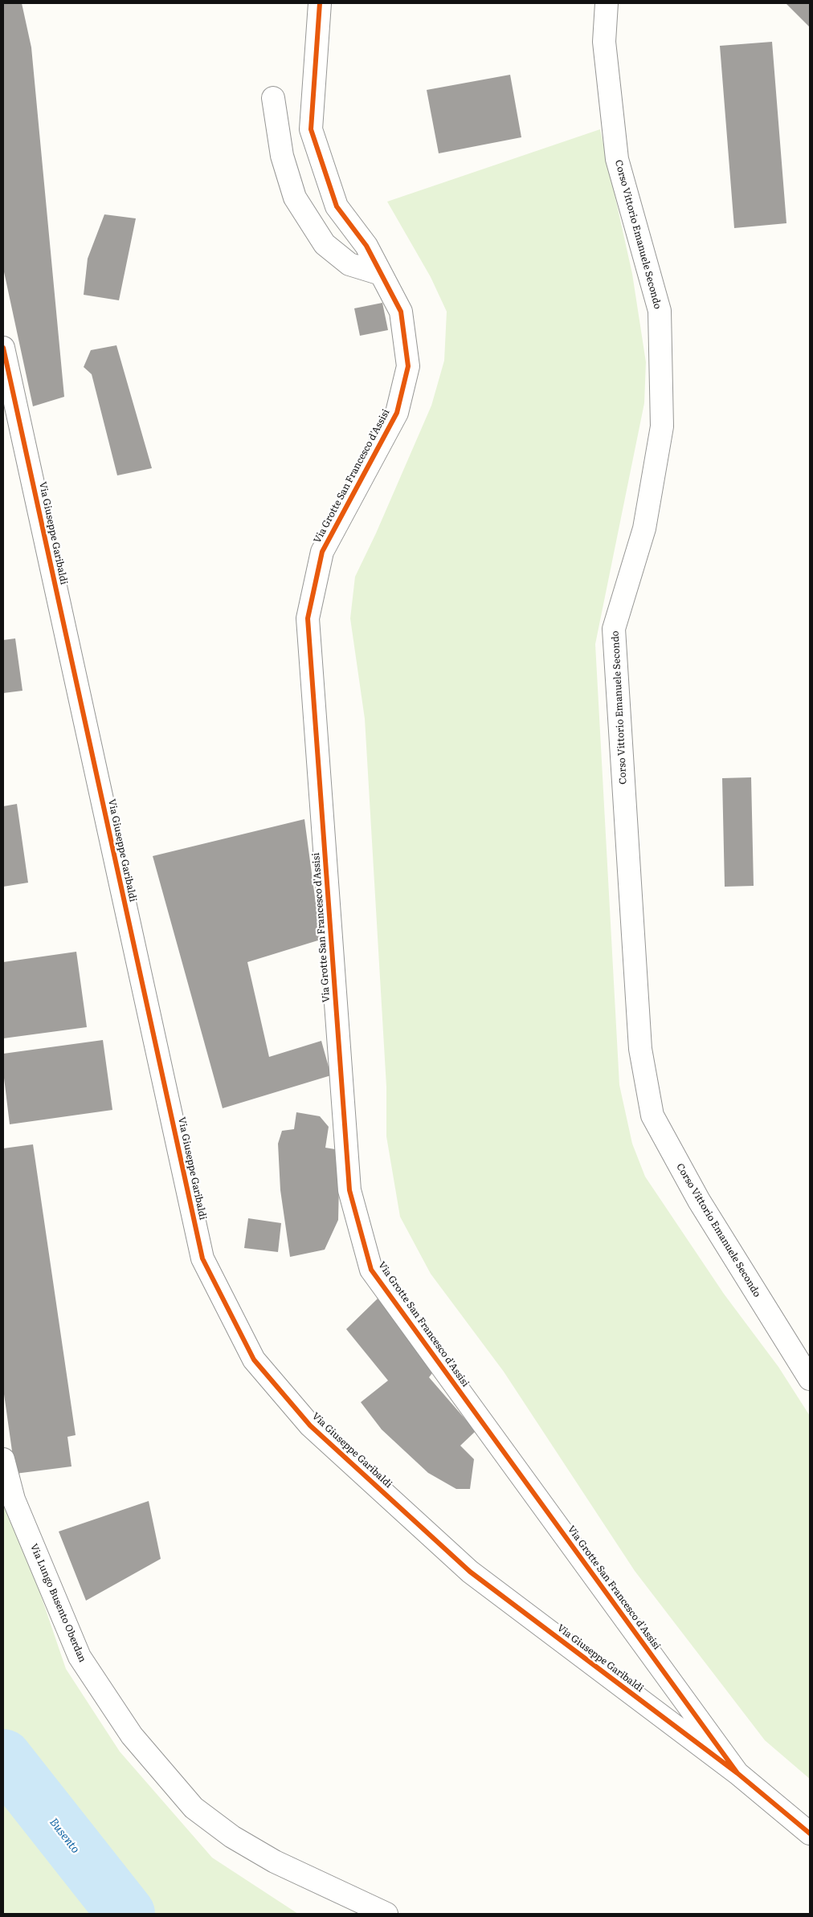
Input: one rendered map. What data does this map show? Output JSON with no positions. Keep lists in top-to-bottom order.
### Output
{
  "streets": {
    "street": [
      "Corso Vittorio Emanuele Secondo",
      "Via Grotte San Francesco d'Assisi",
      "Via Giuseppe Garibaldi",
      "Via Lungo Busento Oberdan"
    ]
  },
  "crossings": [
    ["Via Grotte San Francesco d'Assisi", "Via Giuseppe Garibaldi"]
  ],
  "water": ["Busento"]
}
